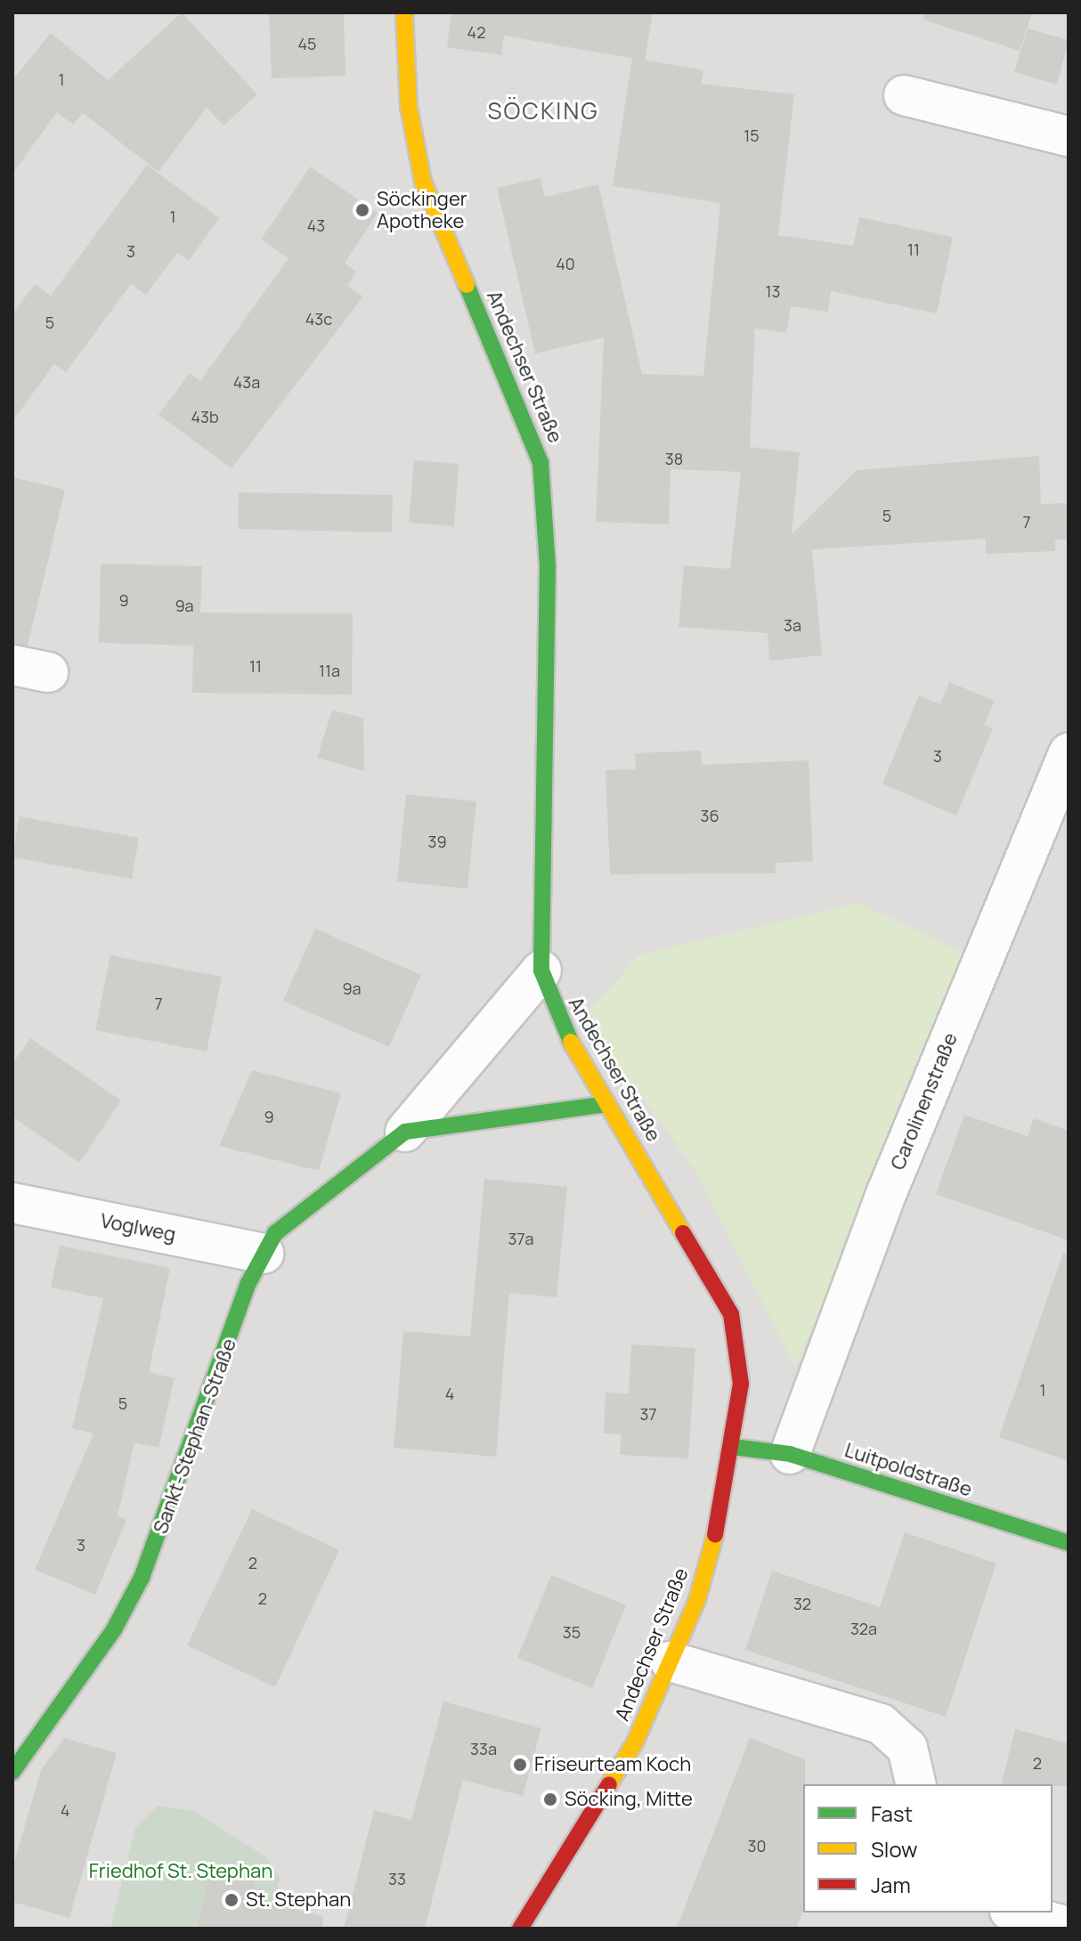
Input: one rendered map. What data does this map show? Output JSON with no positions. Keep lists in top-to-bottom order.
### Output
{
  "streets": {
    "street": [
      "Andechser Straße",
      "Carolinenstraße",
      "Voglweg",
      "Sankt-Stephan-Straße",
      "Luitpoldstraße"
    ]
  },
  "crossings": [
    ["Andechser Straße", "Sankt-Stephan-Straße"],
    ["Andechser Straße", "Luitpoldstraße"],
    ["Carolinenstraße", "Luitpoldstraße"],
    ["Voglweg", "Sankt-Stephan-Straße"]
  ],
  "districts": ["SÖCKING"],
  "parks": ["Friedhof St. Stephan"],
  "places": [
    "Söckinger Apotheke",
    "Friseurteam Koch",
    "Söcking, Mitte",
    "St. Stephan"
  ],
  "house_numbers": [
    "42",
    "45",
    "1",
    "15",
    "1",
    "43",
    "11",
    "3",
    "40",
    "13",
    "43c",
    "5",
    "43a",
    "43b",
    "38",
    "5",
    "7",
    "9",
    "9a",
    "3a",
    "11",
    "11a",
    "3",
    "36",
    "39",
    "9a",
    "7",
    "9",
    "37a",
    "1",
    "4",
    "5",
    "37",
    "3",
    "2",
    "2",
    "32",
    "32a",
    "35",
    "33a",
    "2",
    "4",
    "30",
    "33"
  ],
  "legend": ["Fast", "Slow", "Jam"]
}
